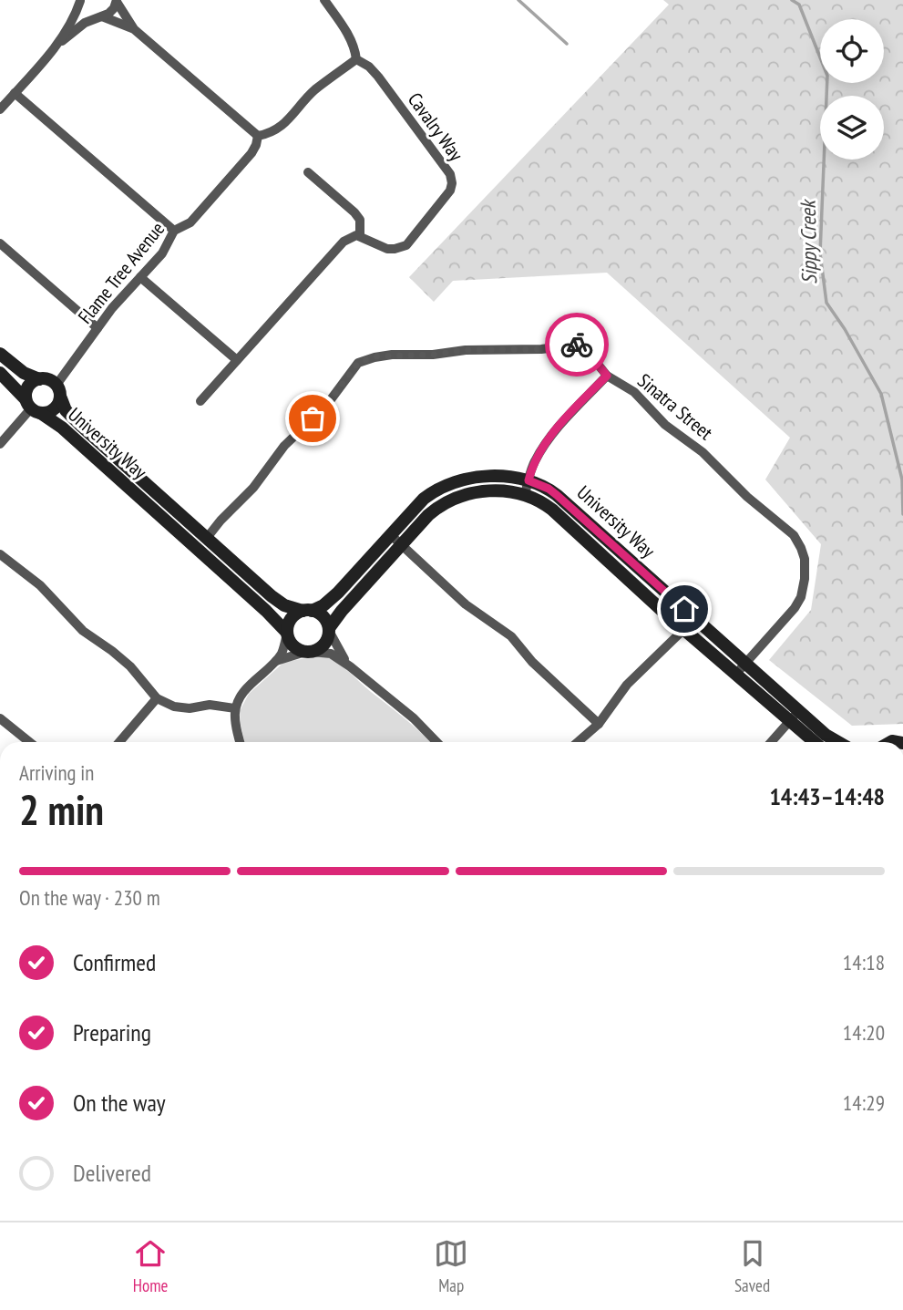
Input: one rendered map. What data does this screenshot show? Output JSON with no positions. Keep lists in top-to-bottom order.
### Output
{
  "streets": {
    "street": [
      "Cavalry Way",
      "Flame Tree Avenue",
      "Sinatra Street",
      "University Way"
    ]
  },
  "crossings": [
    ["Flame Tree Avenue", "University Way"],
    ["Sinatra Street", "University Way"]
  ],
  "water": ["Sippy Creek"],
  "page": {
    "heading": ["2 min", "Arriving in", "14:43–14:48"],
    "bar": "On the way · 230 m",
    "list": [
      ["Confirmed", "14:18"],
      ["Preparing", "14:20"],
      ["On the way", "14:29"],
      "Delivered"
    ],
    "tabs": ["Home", "Map", "Saved"]
  }
}
